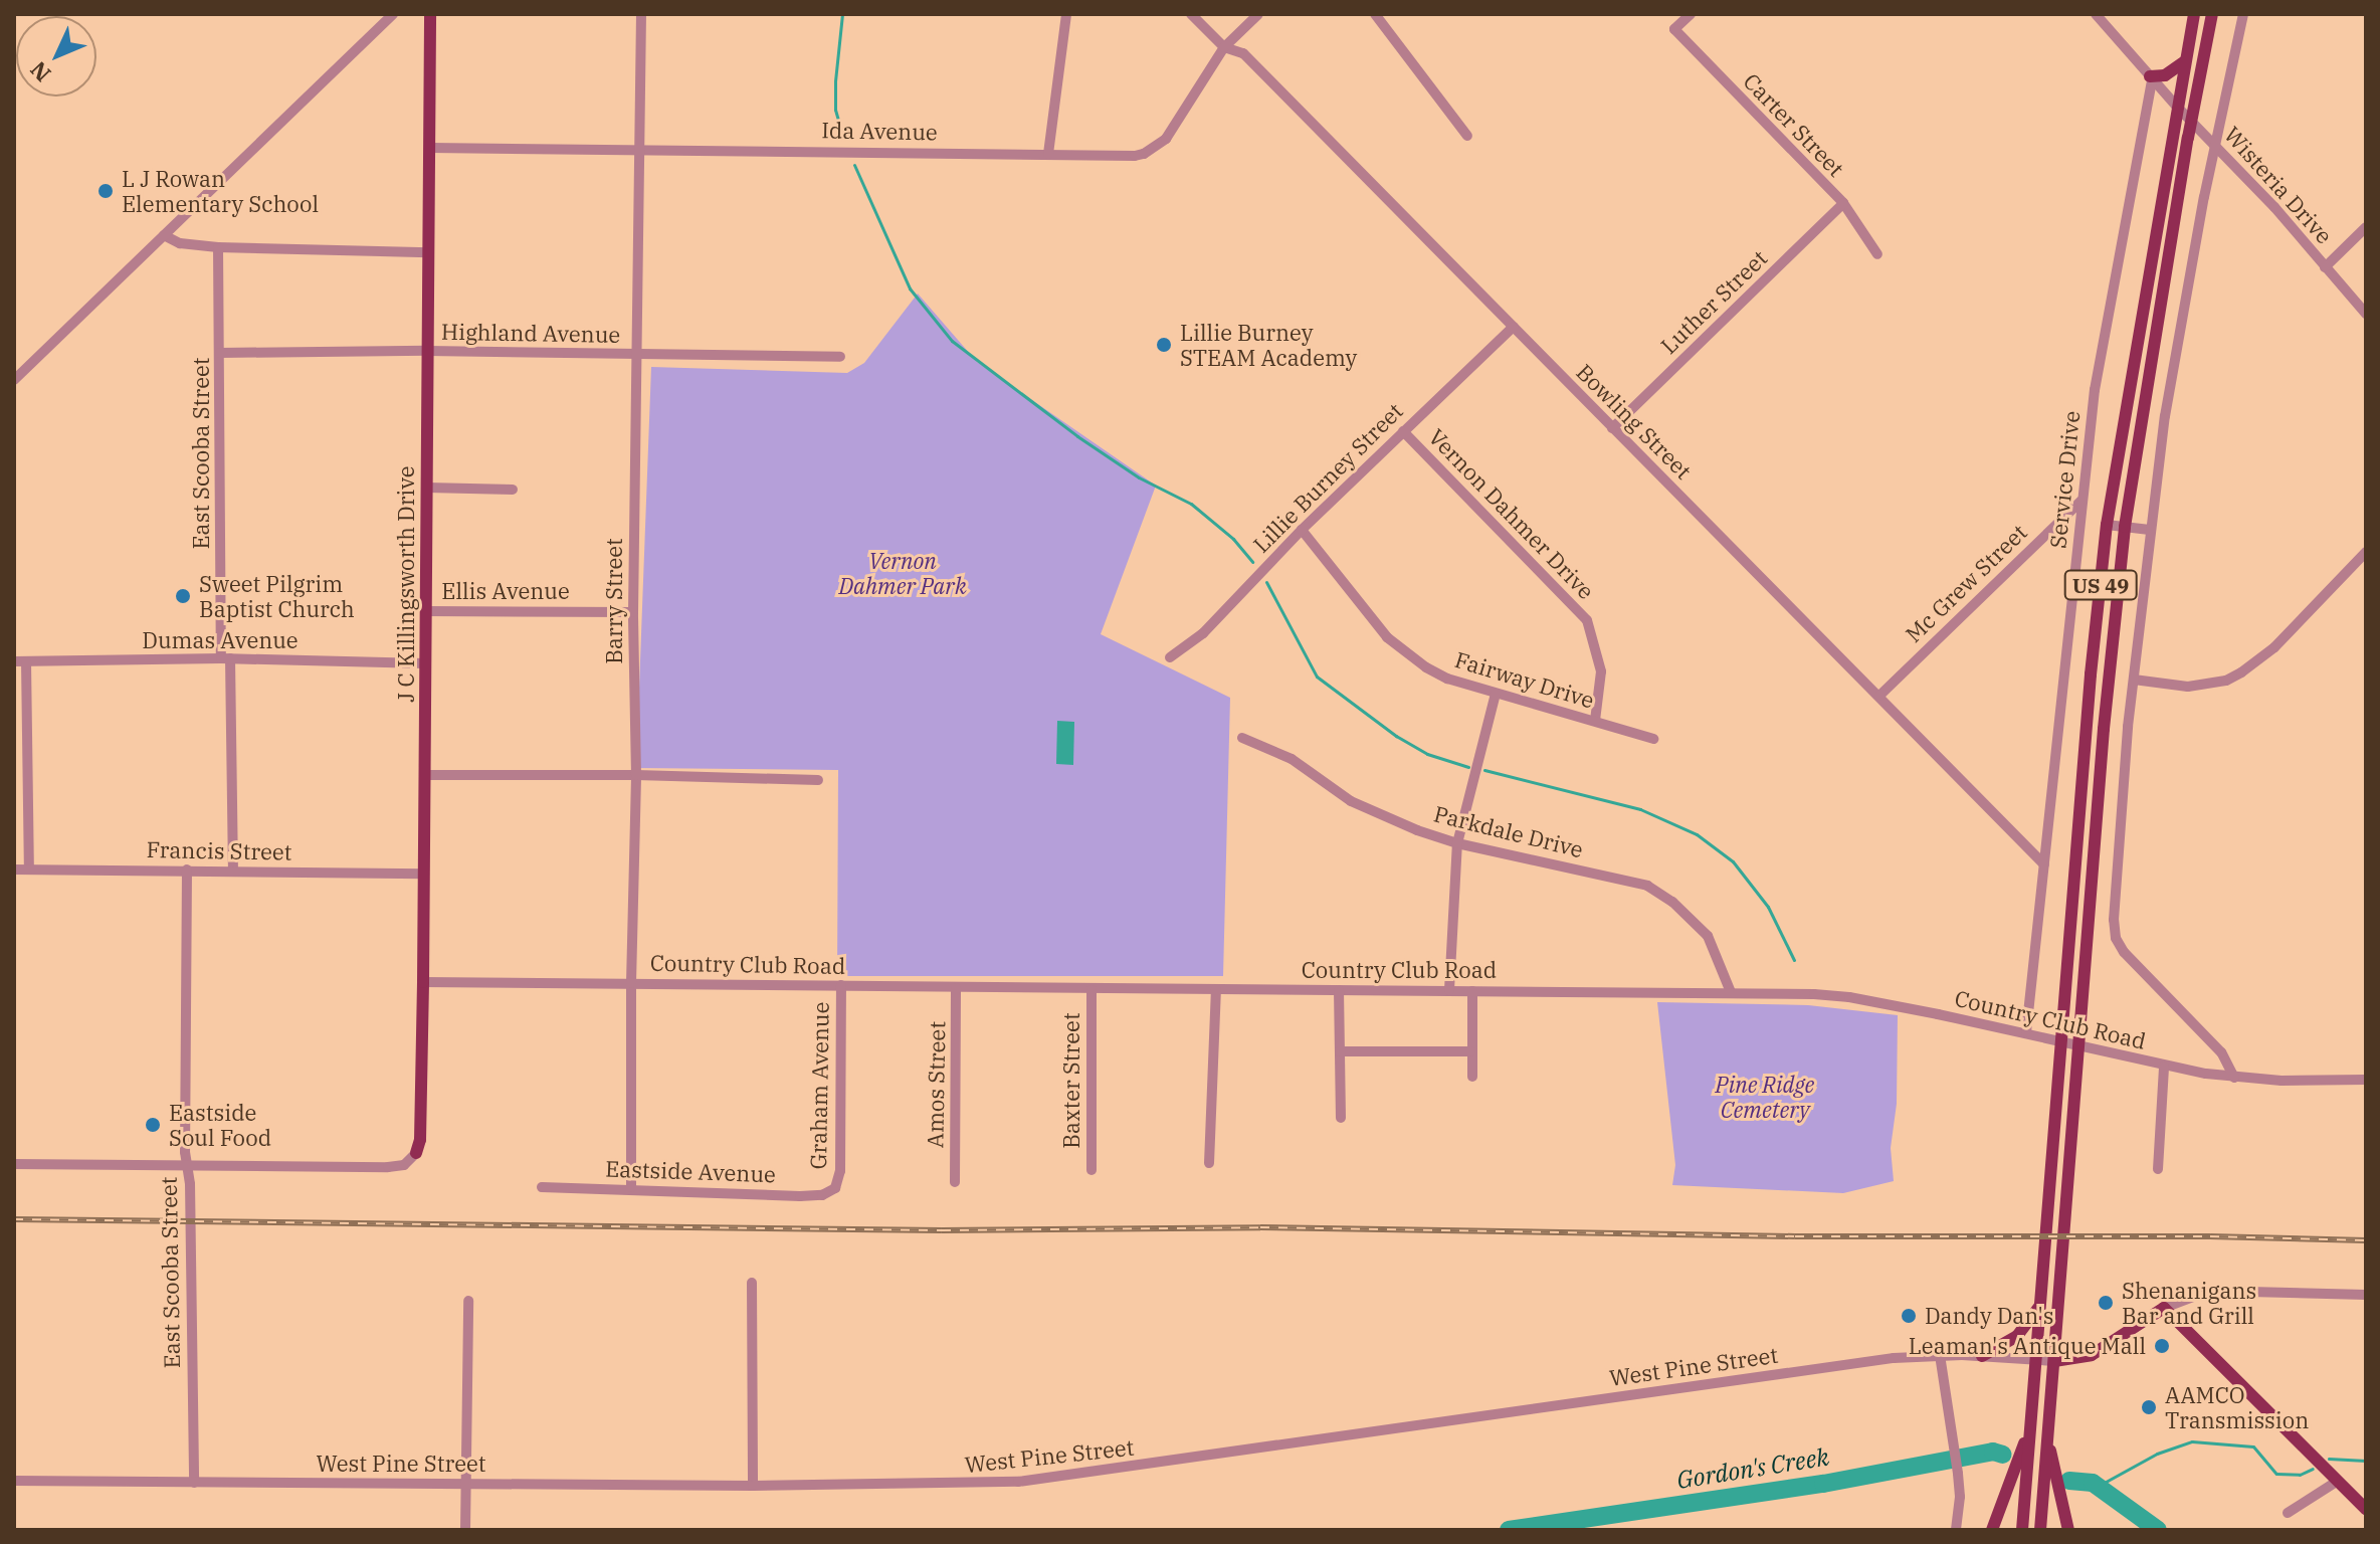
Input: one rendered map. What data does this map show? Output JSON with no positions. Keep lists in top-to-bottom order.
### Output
{
  "streets": {
    "main road": ["J C Killingsworth Drive", "US 49", "West Pine Street"],
    "street": [
      "Carter Street",
      "Ida Avenue",
      "Wisteria Drive",
      "Luther Street",
      "Highland Avenue",
      "Bowling Street",
      "East Scooba Street",
      "Lillie Burney Street",
      "Service Drive",
      "Vernon Dahmer Drive",
      "Mc Grew Street",
      "Ellis Avenue",
      "Barry Street",
      "Dumas Avenue",
      "Fairway Drive",
      "Parkdale Drive",
      "Francis Street",
      "Country Club Road",
      "Baxter Street",
      "Amos Street",
      "Graham Avenue",
      "Eastside Avenue"
    ]
  },
  "crossings": [
    ["Carter Street", "Luther Street"],
    ["Ida Avenue", "Bowling Street"],
    ["Ida Avenue", "J C Killingsworth Drive"],
    ["Ida Avenue", "Barry Street"],
    ["Wisteria Drive", "Service Drive"],
    ["Wisteria Drive", "US 49"],
    ["Luther Street", "Bowling Street"],
    ["Highland Avenue", "East Scooba Street"],
    ["Highland Avenue", "J C Killingsworth Drive"],
    ["Highland Avenue", "Barry Street"],
    ["Bowling Street", "Lillie Burney Street"],
    ["Bowling Street", "Service Drive"],
    ["Bowling Street", "Mc Grew Street"],
    ["East Scooba Street", "Dumas Avenue"],
    ["East Scooba Street", "Francis Street"],
    ["East Scooba Street", "West Pine Street"],
    ["Lillie Burney Street", "Vernon Dahmer Drive"],
    ["Lillie Burney Street", "Fairway Drive"],
    ["Service Drive", "Mc Grew Street"],
    ["Service Drive", "Country Club Road"],
    ["Vernon Dahmer Drive", "Fairway Drive"],
    ["J C Killingsworth Drive", "Ellis Avenue"],
    ["J C Killingsworth Drive", "Dumas Avenue"],
    ["J C Killingsworth Drive", "Francis Street"],
    ["J C Killingsworth Drive", "Country Club Road"],
    ["US 49", "West Pine Street"],
    ["Ellis Avenue", "Barry Street"],
    ["Barry Street", "Country Club Road"],
    ["Barry Street", "Eastside Avenue"],
    ["Parkdale Drive", "Country Club Road"],
    ["Country Club Road", "Baxter Street"],
    ["Country Club Road", "Amos Street"],
    ["Country Club Road", "Graham Avenue"],
    ["Graham Avenue", "Eastside Avenue"]
  ],
  "water": ["Gordon's Creek"],
  "parks": ["Vernon Dahmer Park", "Pine Ridge Cemetery"],
  "places": [
    "L J Rowan Elementary School",
    "Lillie Burney STEAM Academy",
    "Sweet Pilgrim Baptist Church",
    "Eastside Soul Food",
    "Shenanigans Bar and Grill",
    "Dandy Dan's",
    "Leaman's Antique Mall",
    "AAMCO Transmission"
  ],
  "north": "bottom left"
}
